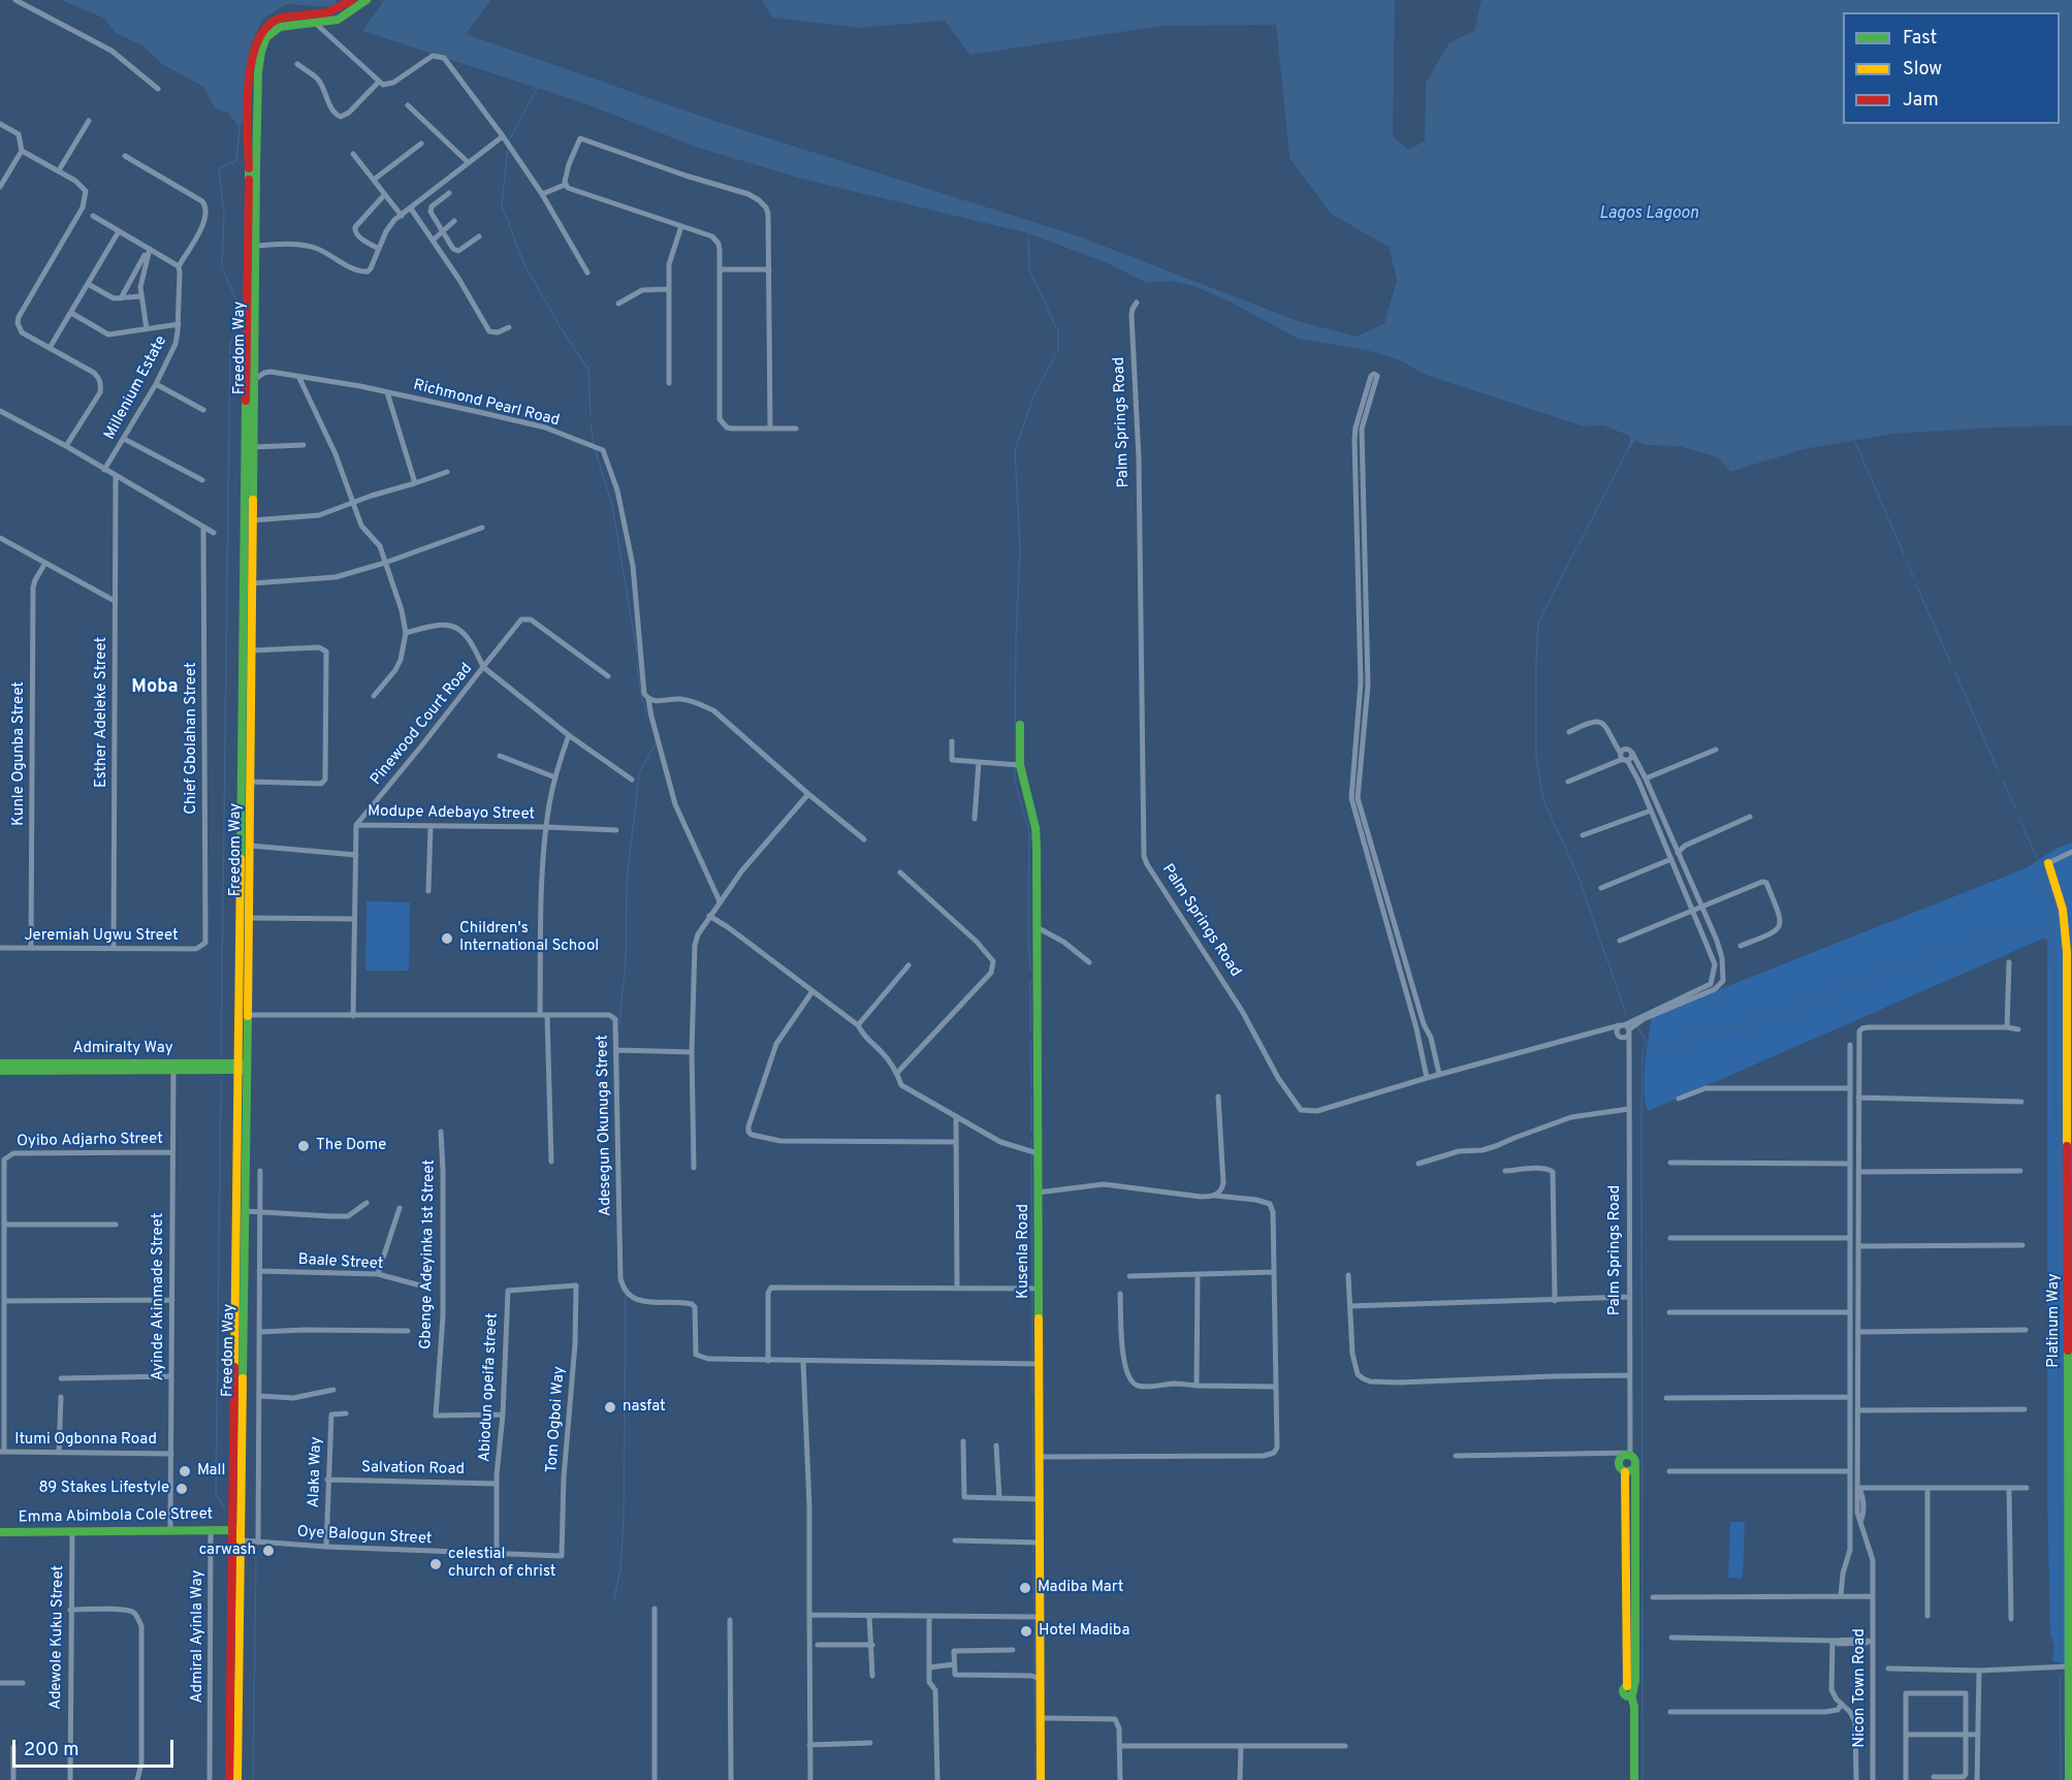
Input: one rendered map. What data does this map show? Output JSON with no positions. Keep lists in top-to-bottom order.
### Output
{
  "streets": {
    "main road": [
      "Freedom Way",
      "Admiralty Way",
      "Kusenla Road",
      "Platinum Way",
      "Emma Abimbola Cole Street"
    ],
    "street": [
      "Millenium Estate",
      "Richmond Pearl Road",
      "Palm Springs Road",
      "Esther Adeleke Street",
      "Pinewood Court Road",
      "Chief Gbolahan Street",
      "Kunle Ogunba Street",
      "Modupe Adebayo Street",
      "Jeremiah Ugwu Street",
      "Adesegun Okunuga Street",
      "Oyibo Adjarho Street",
      "Gbenge Adeyinka 1st Street",
      "Baale Street",
      "Ayinde Akinmade Street",
      "Abiodun opeifa street",
      "Tom Ogboi Way",
      "Itumi Ogbonna Road",
      "Salvation Road",
      "Alaka Way",
      "Oye Balogun Street",
      "Admiral Ayinla Way",
      "Adewole Kuku Street",
      "Nicon Town Road"
    ]
  },
  "crossings": [
    ["Freedom Way", "Richmond Pearl Road"],
    ["Freedom Way", "Admiralty Way"],
    ["Freedom Way", "Adesegun Okunuga Street"],
    ["Freedom Way", "Emma Abimbola Cole Street"],
    ["Freedom Way", "Oye Balogun Street"],
    ["Esther Adeleke Street", "Jeremiah Ugwu Street"],
    ["Pinewood Court Road", "Modupe Adebayo Street"],
    ["Chief Gbolahan Street", "Jeremiah Ugwu Street"],
    ["Kunle Ogunba Street", "Jeremiah Ugwu Street"],
    ["Admiralty Way", "Ayinde Akinmade Street"],
    ["Oyibo Adjarho Street", "Ayinde Akinmade Street"],
    ["Oyibo Adjarho Street", "Itumi Ogbonna Road"],
    ["Gbenge Adeyinka 1st Street", "Abiodun opeifa street"],
    ["Ayinde Akinmade Street", "Itumi Ogbonna Road"],
    ["Ayinde Akinmade Street", "Emma Abimbola Cole Street"],
    ["Abiodun opeifa street", "Tom Ogboi Way"],
    ["Abiodun opeifa street", "Salvation Road"],
    ["Abiodun opeifa street", "Oye Balogun Street"],
    ["Tom Ogboi Way", "Oye Balogun Street"],
    ["Salvation Road", "Alaka Way"],
    ["Alaka Way", "Oye Balogun Street"],
    ["Emma Abimbola Cole Street", "Admiral Ayinla Way"],
    ["Emma Abimbola Cole Street", "Adewole Kuku Street"]
  ],
  "districts": ["Moba"],
  "water": ["Lagos Lagoon"],
  "places": [
    "Children's International School",
    "The Dome",
    "nasfat",
    "Mall",
    "89 Stakes Lifestyle",
    "carwash",
    "celestial church of christ",
    "Madiba Mart",
    "Hotel Madiba"
  ],
  "legend": ["Fast", "Slow", "Jam"],
  "scale_bar": "200 m"
}
